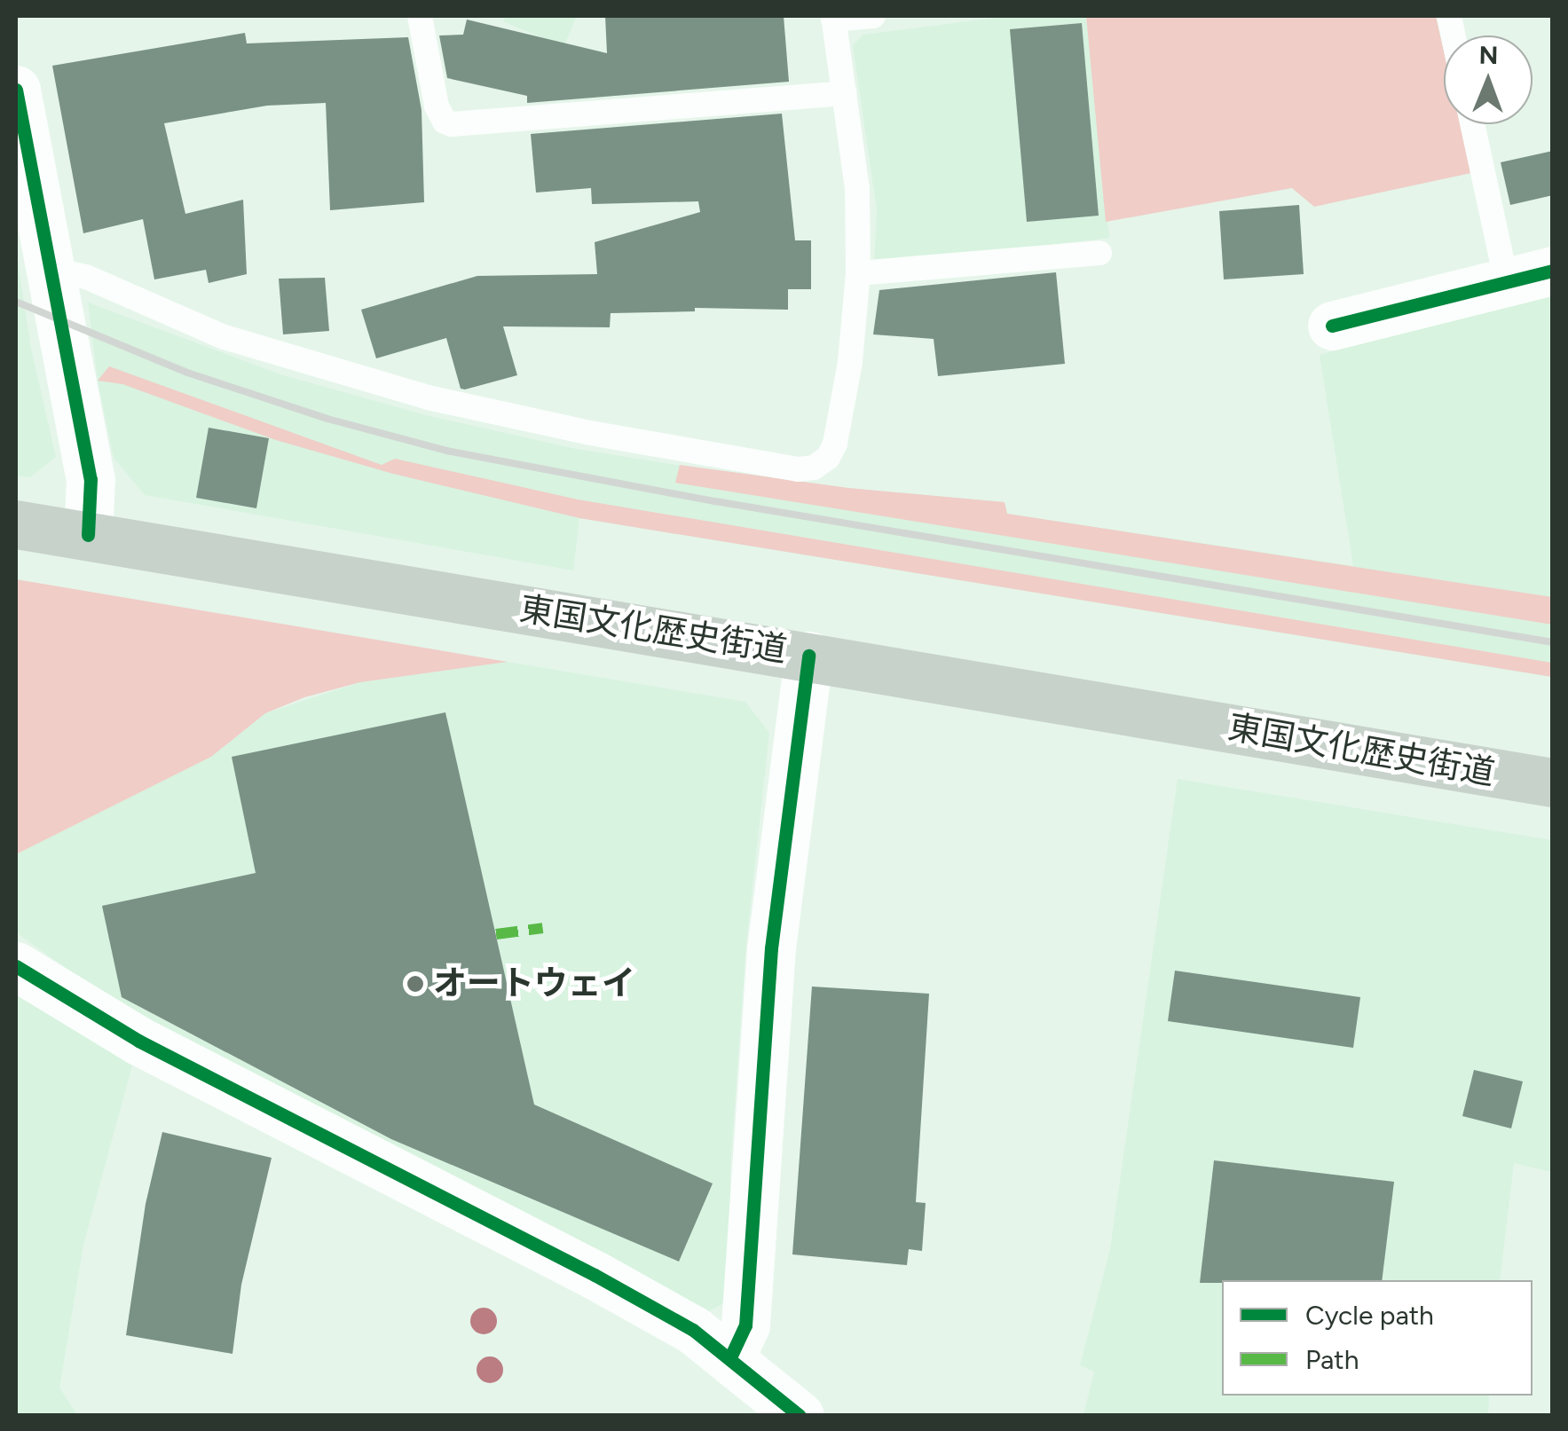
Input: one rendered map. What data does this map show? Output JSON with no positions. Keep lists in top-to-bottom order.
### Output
{
  "streets": {
    "highway": ["東国文化歴史街道"]
  },
  "places": ["オートウェイ"],
  "legend": ["Cycle path", "Path"],
  "north": "top"
}
